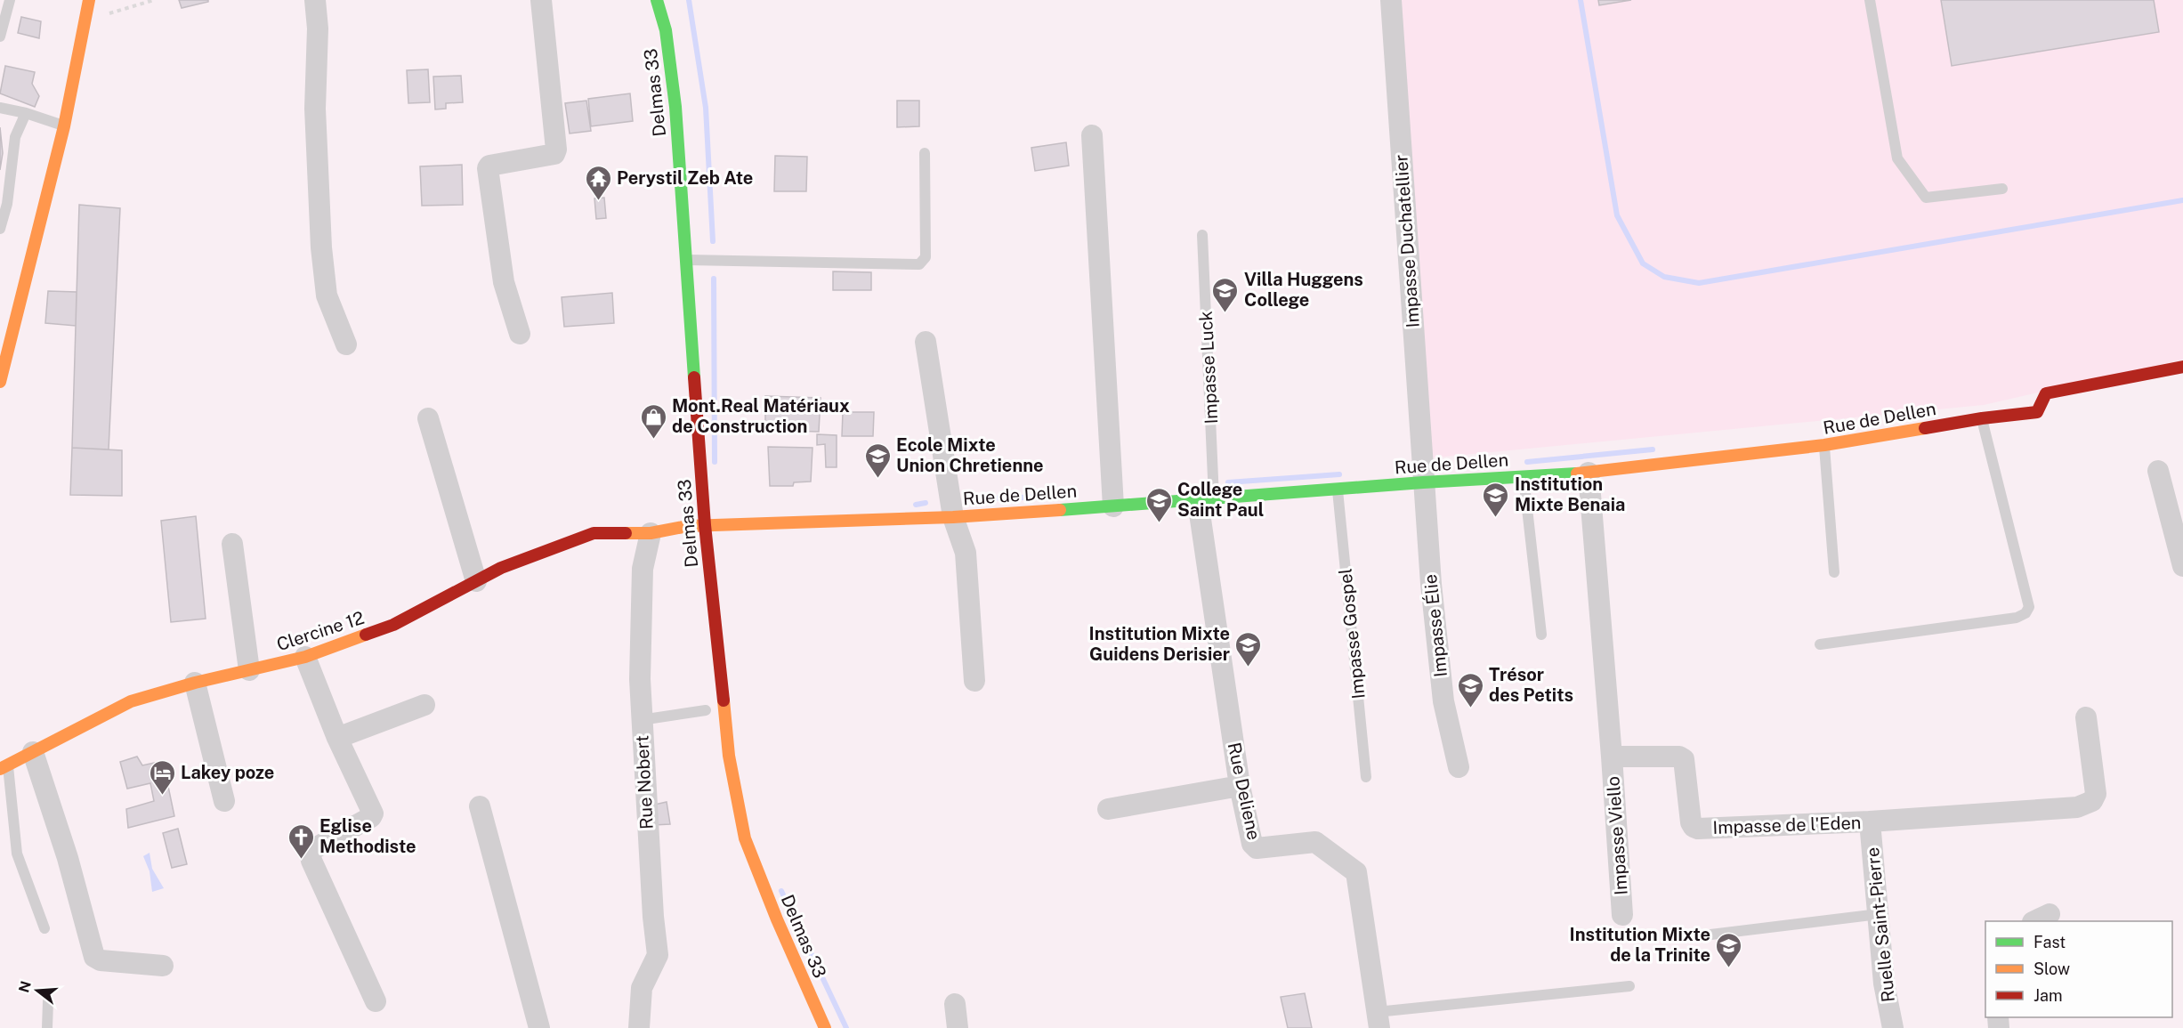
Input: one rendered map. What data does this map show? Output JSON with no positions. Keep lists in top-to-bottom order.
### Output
{
  "streets": {
    "street": [
      "Delmas 33",
      "Impasse Duchatellier",
      "Rue de Dellen",
      "Impasse Élie",
      "Clercine 12",
      "Rue Nobert",
      "Rue Deliene",
      "Impasse de l'Eden",
      "Impasse Viello",
      "Ruelle Saint-Pierre"
    ],
    "lane": ["Impasse Luck", "Impasse Gospel"]
  },
  "crossings": [
    ["Delmas 33", "Rue de Dellen"],
    ["Impasse Duchatellier", "Rue de Dellen"],
    ["Impasse Duchatellier", "Impasse Élie"],
    ["Impasse Luck", "Rue de Dellen"],
    ["Impasse Luck", "Rue Deliene"],
    ["Rue de Dellen", "Impasse Élie"],
    ["Rue de Dellen", "Clercine 12"],
    ["Rue de Dellen", "Impasse Gospel"],
    ["Rue de Dellen", "Rue Deliene"],
    ["Clercine 12", "Rue Nobert"],
    ["Impasse de l'Eden", "Impasse Viello"],
    ["Impasse de l'Eden", "Ruelle Saint-Pierre"]
  ],
  "places": {
    "temple": ["Perystil Zeb Ate"],
    "school or university": [
      "Villa Huggens College",
      "Ecole Mixte Union Chretienne",
      "Institution Mixte Benaia",
      "College Saint Paul",
      "Institution Mixte Guidens Derisier",
      "Trésor des Petits",
      "Institution Mixte de la Trinite"
    ],
    "shop": ["Mont.Real Matériaux de Construction"],
    "hotel": ["Lakey poze"],
    "church": ["Eglise Methodiste"]
  },
  "legend": ["Fast", "Slow", "Jam"],
  "north": "left"
}
